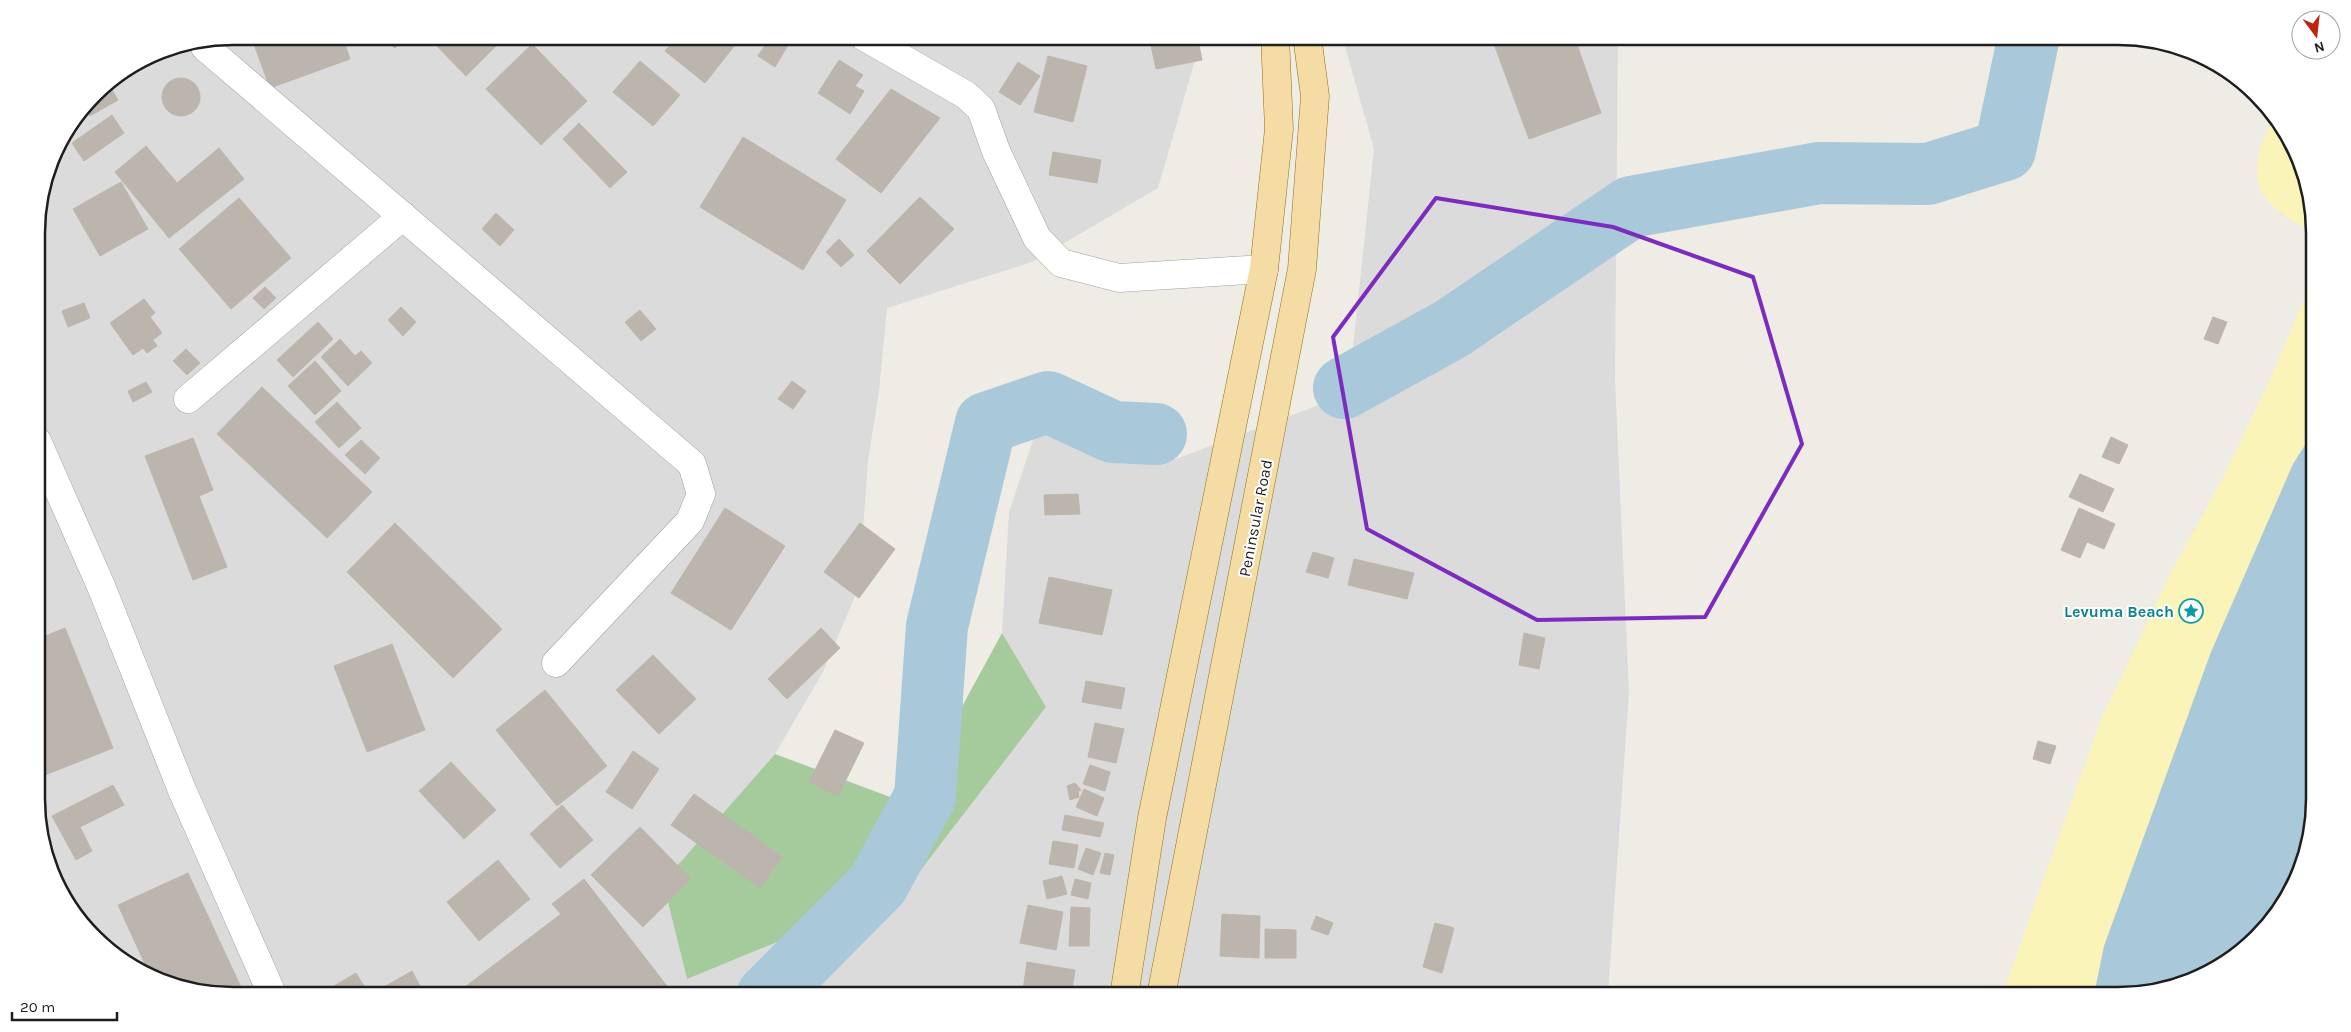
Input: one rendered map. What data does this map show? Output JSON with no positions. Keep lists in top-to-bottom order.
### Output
{
  "streets": {
    "main road": ["Peninsular Road"]
  },
  "places": {
    "place": ["Levuma Beach"]
  },
  "scale_bar": "20 m",
  "north": "bottom"
}
